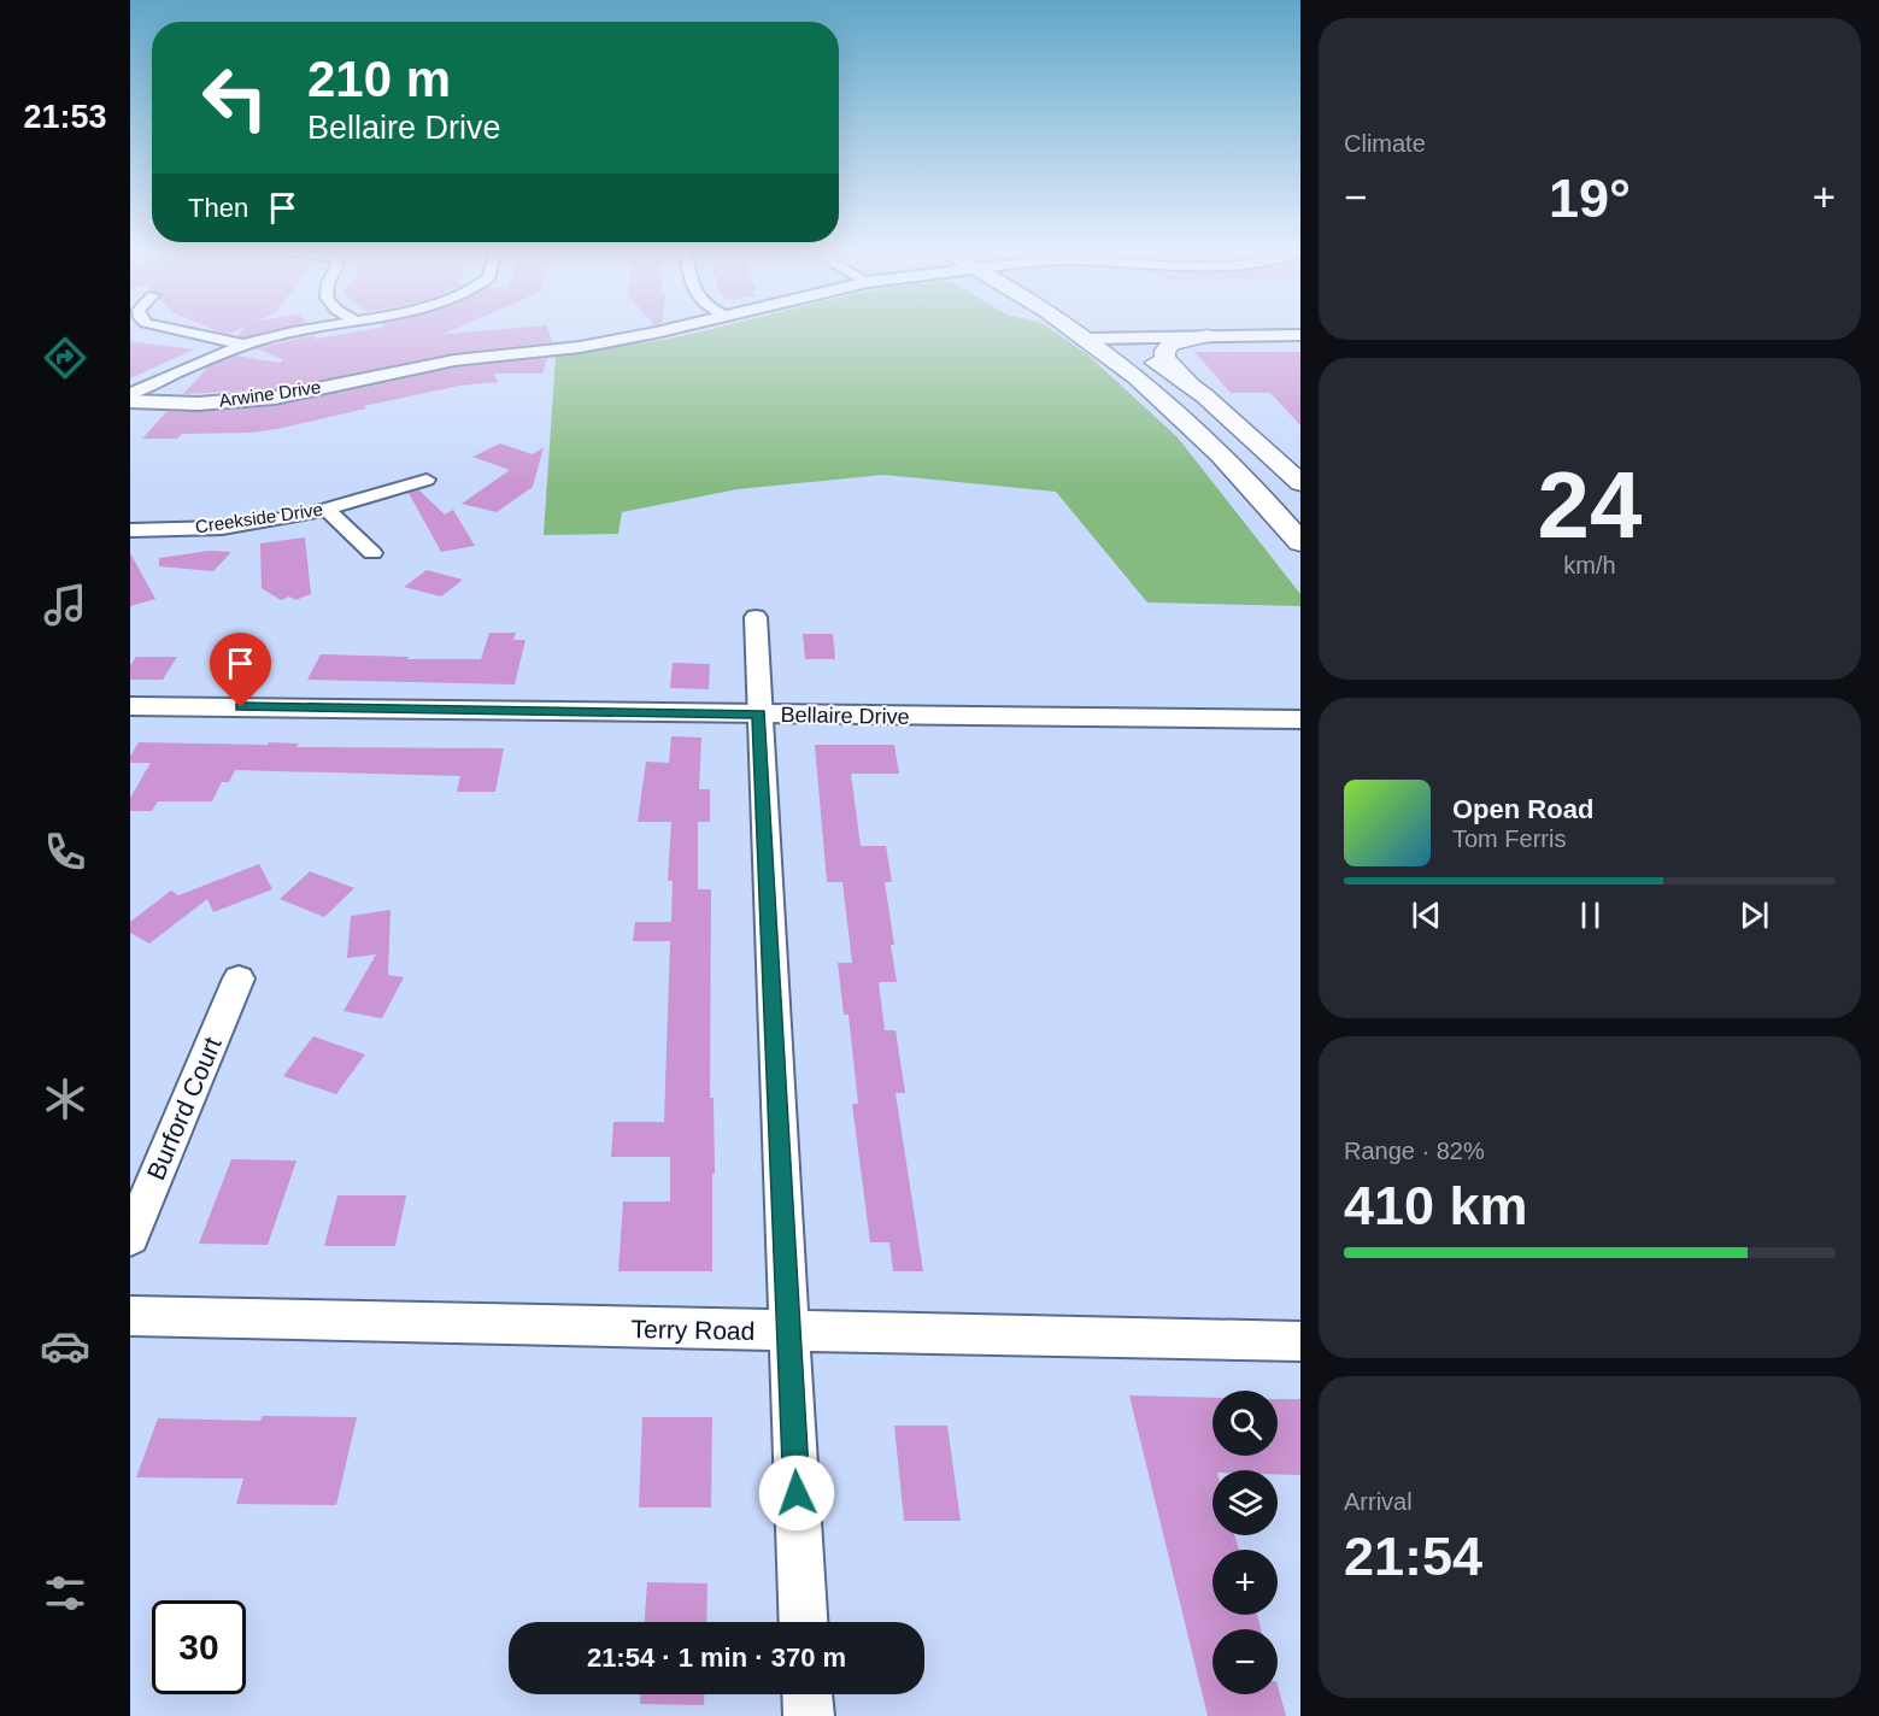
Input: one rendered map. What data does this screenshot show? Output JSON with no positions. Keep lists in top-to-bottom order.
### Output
{
  "streets": {
    "street": [
      "Arwine Drive",
      "Creekside Drive",
      "Bellaire Drive",
      "Burford Court",
      "Terry Road"
    ]
  },
  "page": {
    "tabs": "21:53",
    "tile": [
      "Climate",
      ["24", "km/h"],
      ["Range · 82%", "410 km"],
      ["Arrival", "21:54"]
    ],
    "turn": ["210 m", "Bellaire Drive"],
    "heat": ["−", "19°", "+"],
    "then": "Then",
    "song": ["Open Road", "Tom Ferris"],
    "map_buttons": ["+", "−"],
    "limit": "30",
    "trip": "21:54 · 1 min · 370 m"
  }
}
